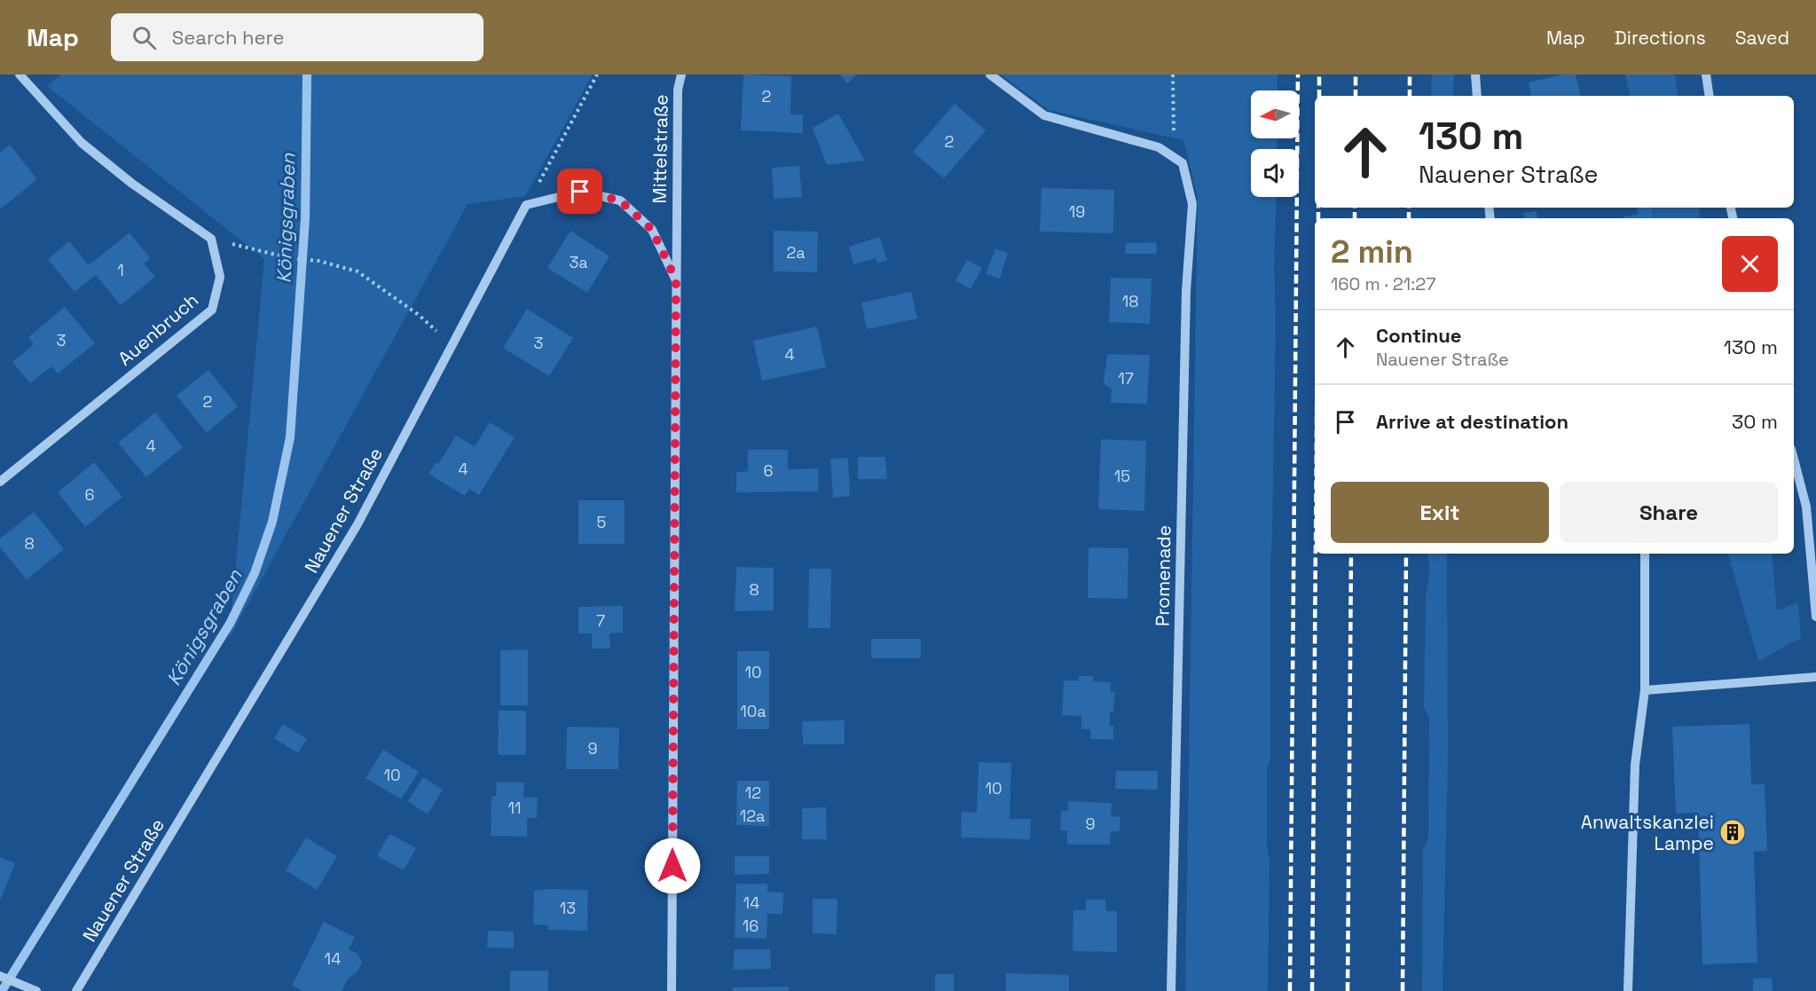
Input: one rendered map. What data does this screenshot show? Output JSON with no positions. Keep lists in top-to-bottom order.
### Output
{
  "streets": {
    "street": [
      "Mittelstraße",
      "Auenbruch",
      "Nauener Straße",
      "Promenade"
    ]
  },
  "water": ["Königsgraben"],
  "places": {
    "building": ["Anwaltskanzlei Lampe"]
  },
  "house_numbers": [
    "2",
    "2",
    "19",
    "2a",
    "3a",
    "1",
    "18",
    "3",
    "3",
    "4",
    "17",
    "2",
    "4",
    "4",
    "6",
    "15",
    "6",
    "5",
    "8",
    "8",
    "7",
    "10",
    "10a",
    "9",
    "10",
    "10",
    "12",
    "11",
    "12a",
    "9",
    "14",
    "13",
    "16",
    "14"
  ],
  "north": "left",
  "page": {
    "header": "Map",
    "search": "Search here",
    "nav": ["Map", "Directions", "Saved"],
    "turn": ["130 m", "Nauener Straße"],
    "heading": ["2 min", "160 m · 21:27"],
    "list": [
      {
        "name": "Continue",
        "note": "Nauener Straße",
        "value": "130 m"
      },
      {
        "name": "Arrive at destination",
        "value": "30 m"
      }
    ],
    "buttons": ["Exit", "Share"]
  }
}
